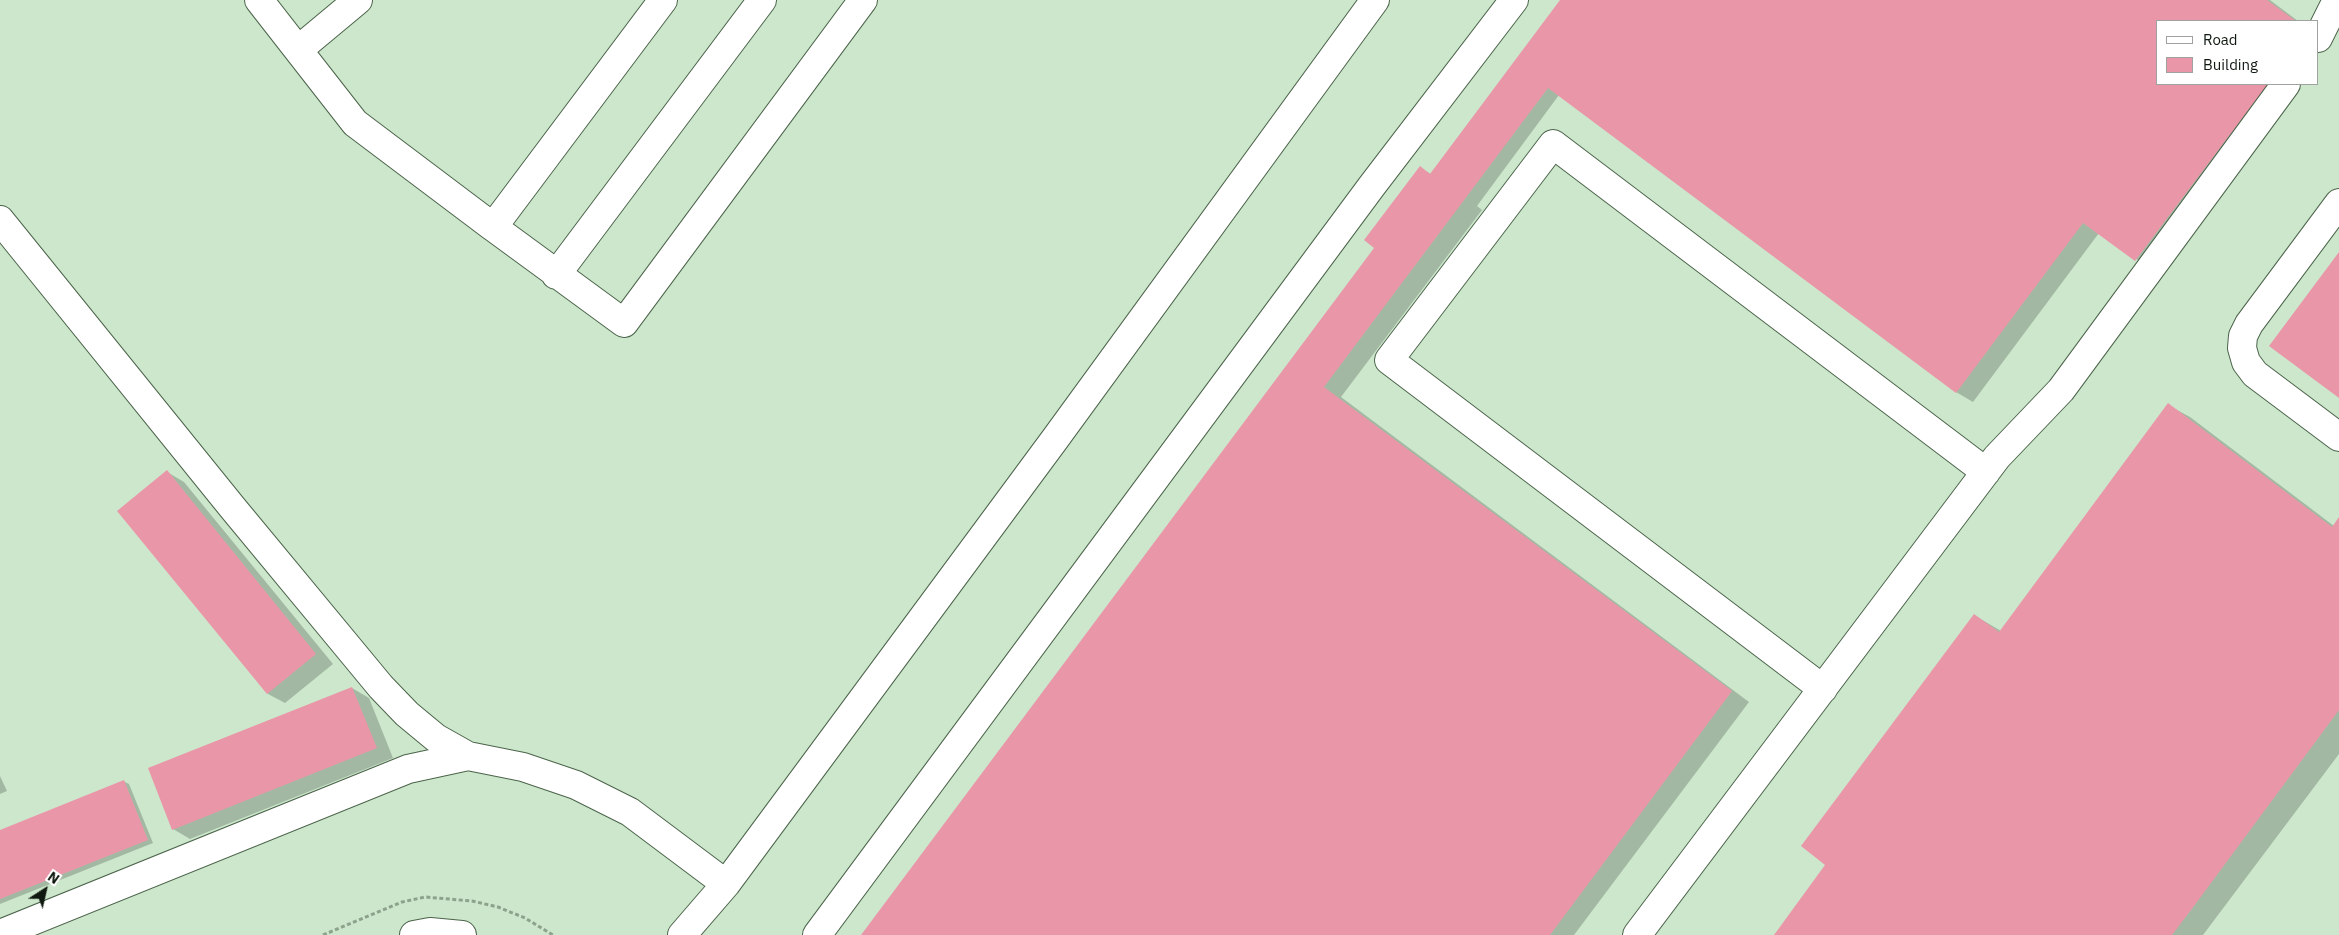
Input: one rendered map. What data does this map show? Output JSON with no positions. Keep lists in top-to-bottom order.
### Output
{
  "legend": ["Road", "Building"],
  "north": "top right"
}
